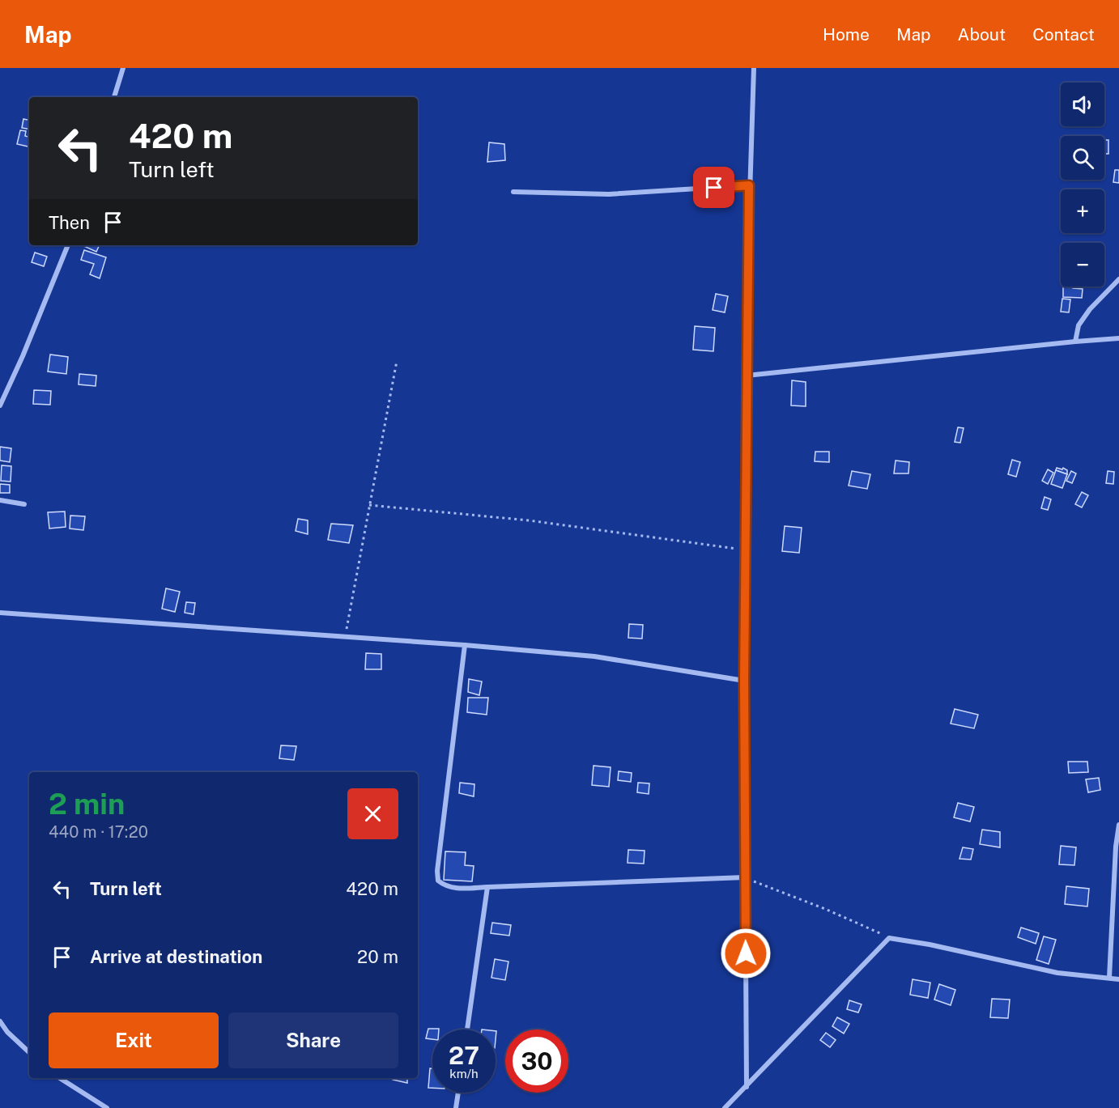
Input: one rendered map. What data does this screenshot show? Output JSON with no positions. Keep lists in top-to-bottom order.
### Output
{
  "page": {
    "header": "Map",
    "nav": [
      "Home",
      "Map",
      "About",
      "Contact"
    ],
    "map_buttons": ["+", "−"],
    "turn": ["420 m", "Turn left"],
    "then": "Then",
    "heading": ["2 min", "440 m · 17:20"],
    "list": [
      {
        "name": "Turn left",
        "value": "420 m"
      },
      {
        "name": "Arrive at destination",
        "value": "20 m"
      }
    ],
    "buttons": ["Exit", "Share"],
    "speed": "27 km/h",
    "limit": "30"
  }
}
